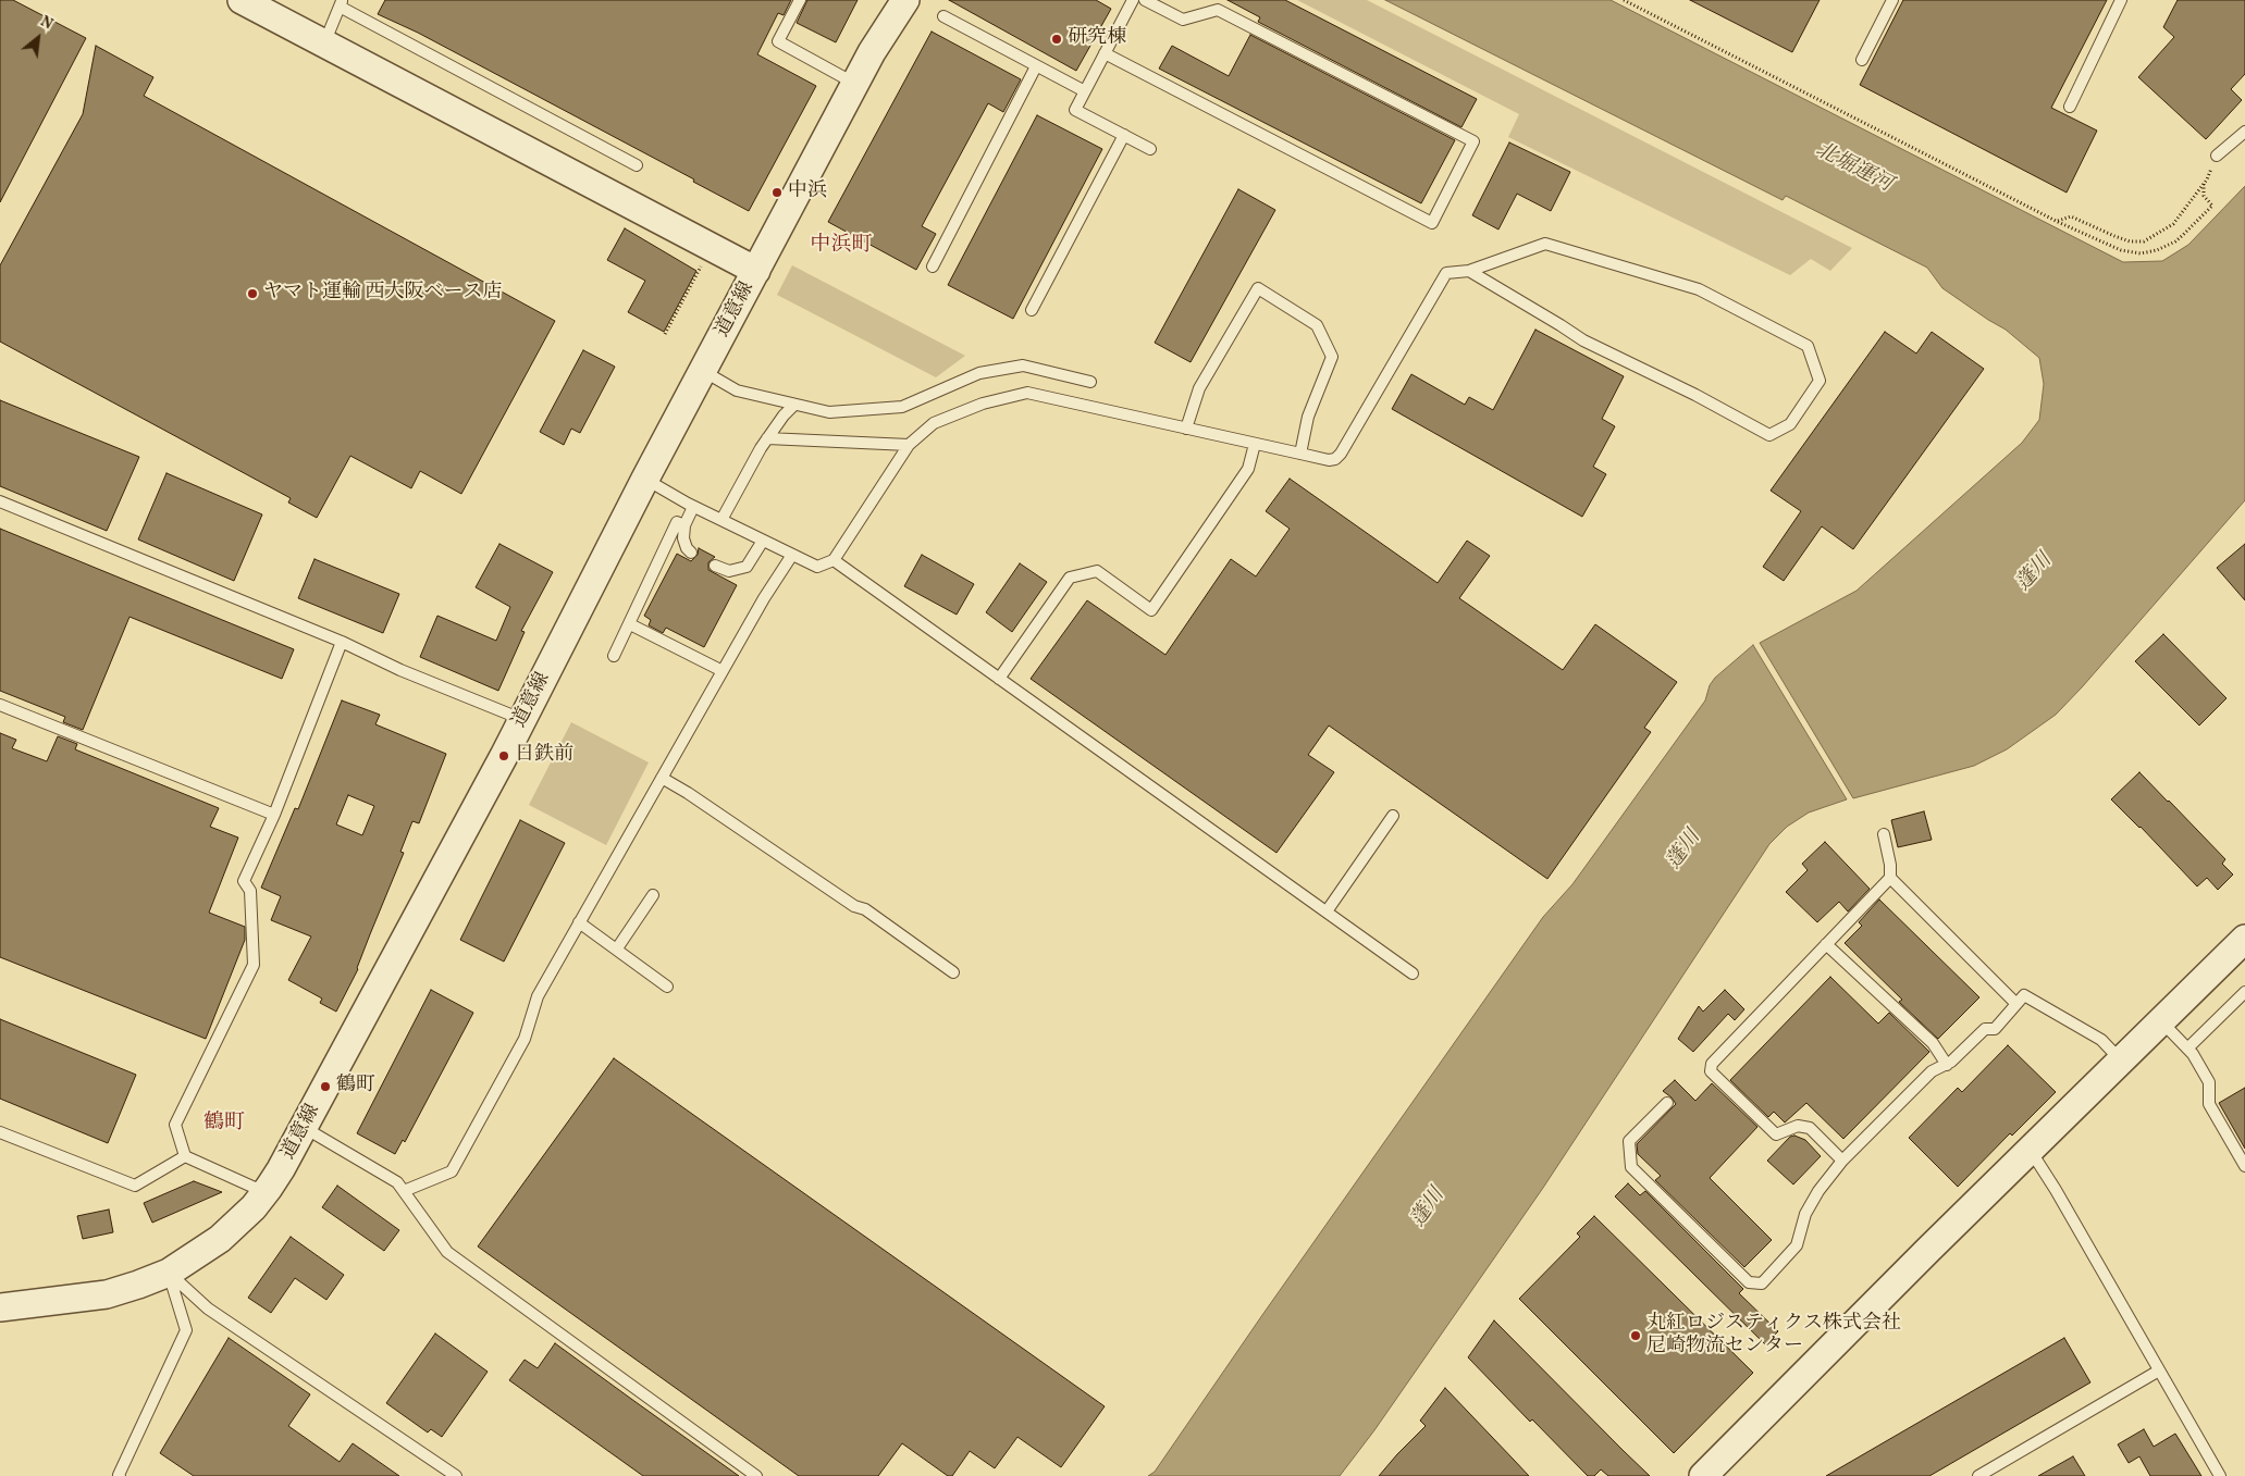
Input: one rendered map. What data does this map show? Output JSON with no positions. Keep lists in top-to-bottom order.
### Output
{
  "streets": {
    "street": ["道意線"]
  },
  "districts": ["中浜町", "鶴町"],
  "water": ["北堀運河", "蓬川"],
  "places": [
    "研究棟",
    "中浜",
    "ヤマト運輸 西大阪ベース店",
    "日鉄前",
    "鶴町",
    "丸紅ロジスティクス株式会社 尼崎物流センター"
  ],
  "north": "top right"
}
